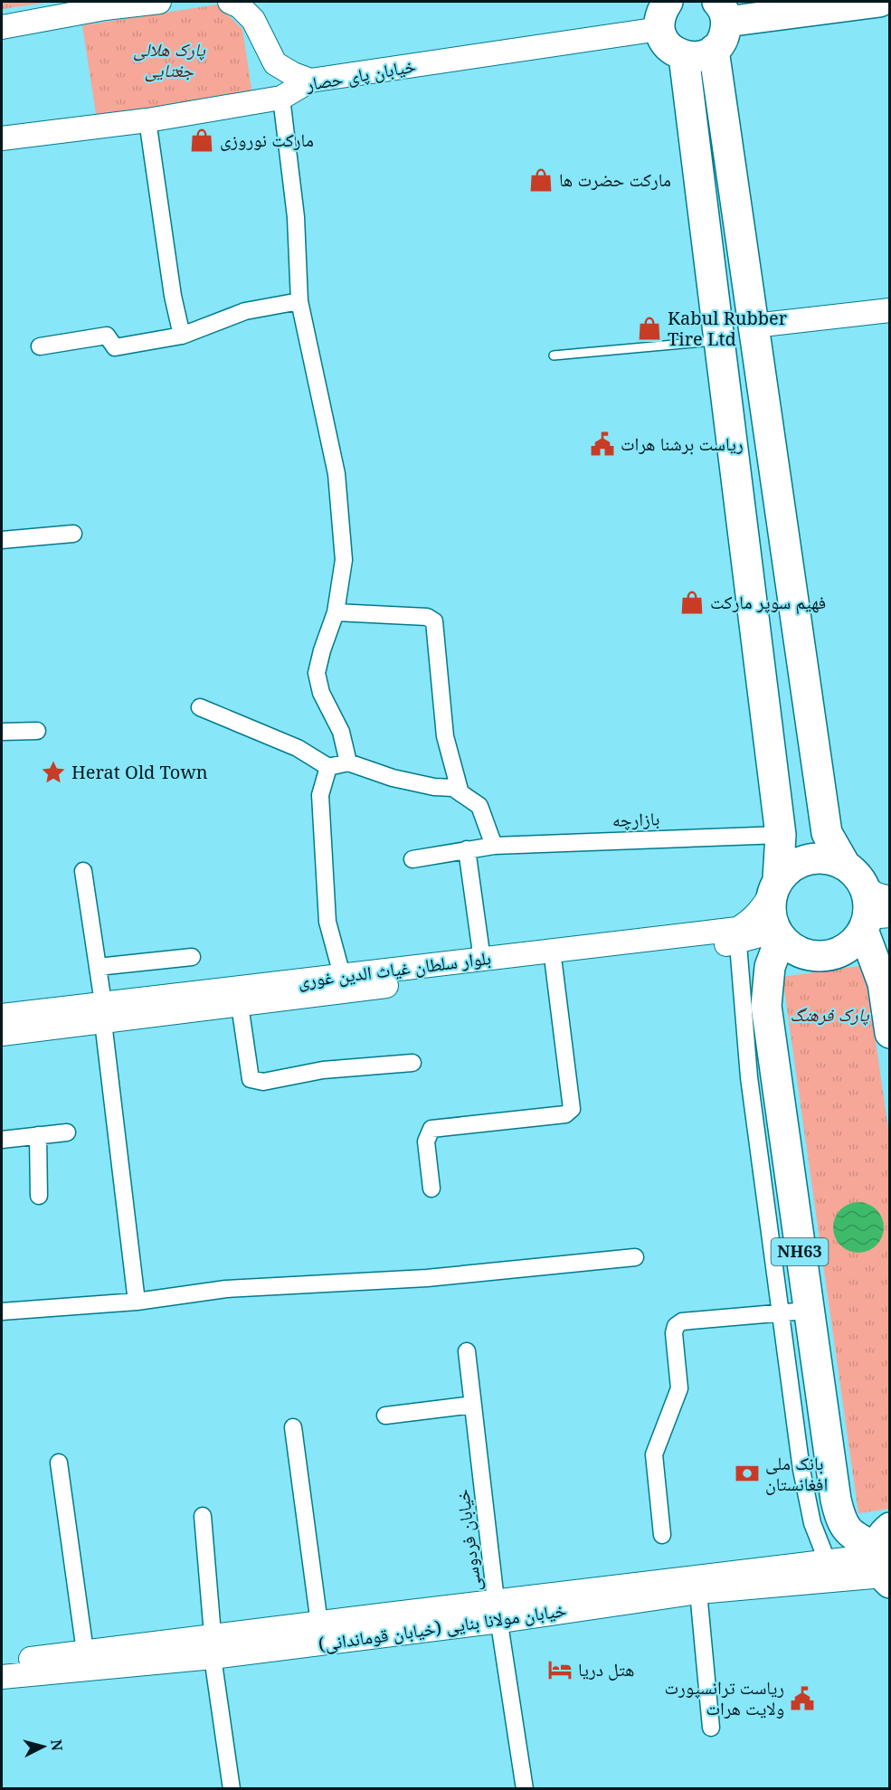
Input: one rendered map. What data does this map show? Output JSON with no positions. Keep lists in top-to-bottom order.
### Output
{
  "streets": {
    "highway": ["NH63"],
    "street": [
      "خیابان پای حصار",
      "بازارچه",
      "بلوار سلطان غیاث الدین غوری",
      "خیابان فردوسی",
      "خیابان مولانا بنایی (خیابان قوماندانی)"
    ]
  },
  "crossings": [
    ["NH63", "خیابان مولانا بنایی (خیابان قوماندانی)"],
    ["خیابان فردوسی", "خیابان مولانا بنایی (خیابان قوماندانی)"]
  ],
  "parks": ["پارک هلالی جغتایی", "پارک فرهنگ"],
  "places": {
    "shop": [
      "مارکت نوروزی",
      "مارکت حضرت ها",
      "Kabul Rubber Tire Ltd",
      "فهیم سوپر مارکت"
    ],
    "public building": ["ریاست برشنا هرات", "ریاست ترانسپورت ولایت هرات"],
    "place": ["Herat Old Town"],
    "bank": ["بانک ملی افغانستان"],
    "hotel": ["هتل دریا"]
  },
  "north": "right"
}
